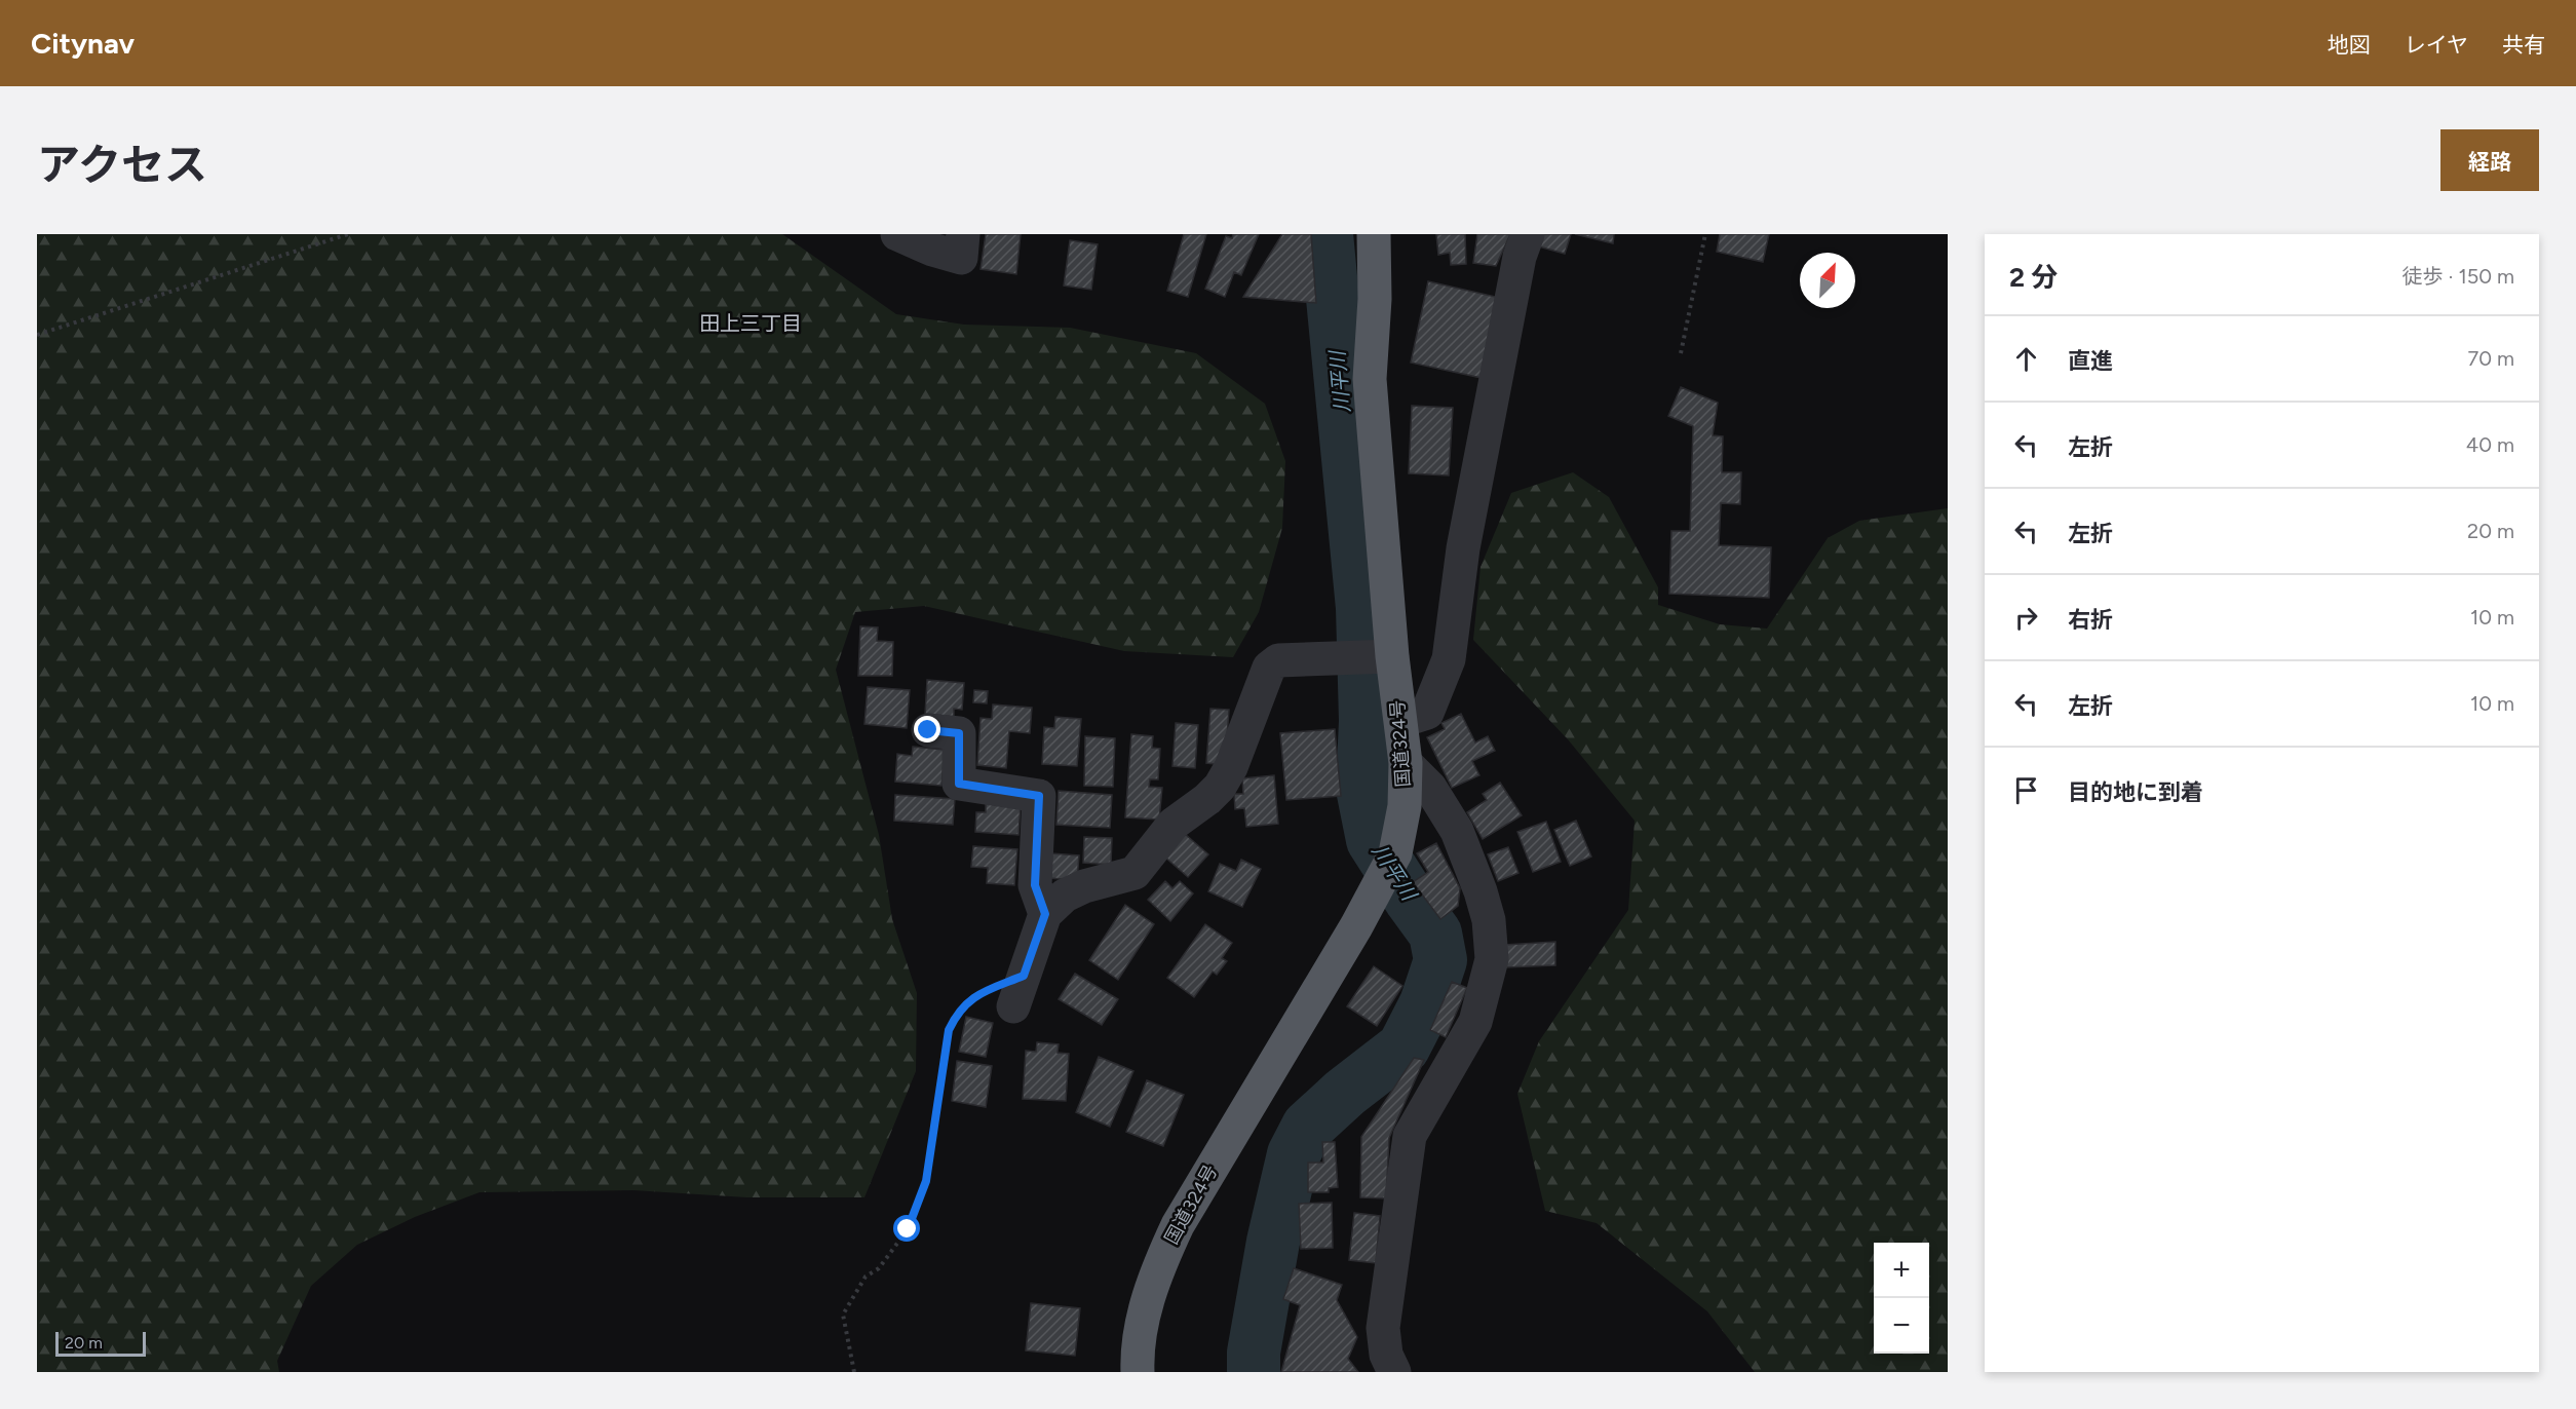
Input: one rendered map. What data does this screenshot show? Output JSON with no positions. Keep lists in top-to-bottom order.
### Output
{
  "streets": {
    "highway": ["国道324号"]
  },
  "districts": ["田上三丁目"],
  "water": ["川平川"],
  "scale_bar": "20 m",
  "north": "top right",
  "page": {
    "header": "Citynav",
    "nav": ["地図", "レイヤ", "共有"],
    "title": "アクセス",
    "buttons": "経路",
    "heading": ["2 分", "徒歩 · 150 m"],
    "list": [
      ["直進", "70 m"],
      ["左折", "40 m"],
      ["左折", "20 m"],
      ["右折", "10 m"],
      ["左折", "10 m"],
      "目的地に到着"
    ],
    "map_buttons": ["+", "−"],
    "scale": "20 m"
  }
}
